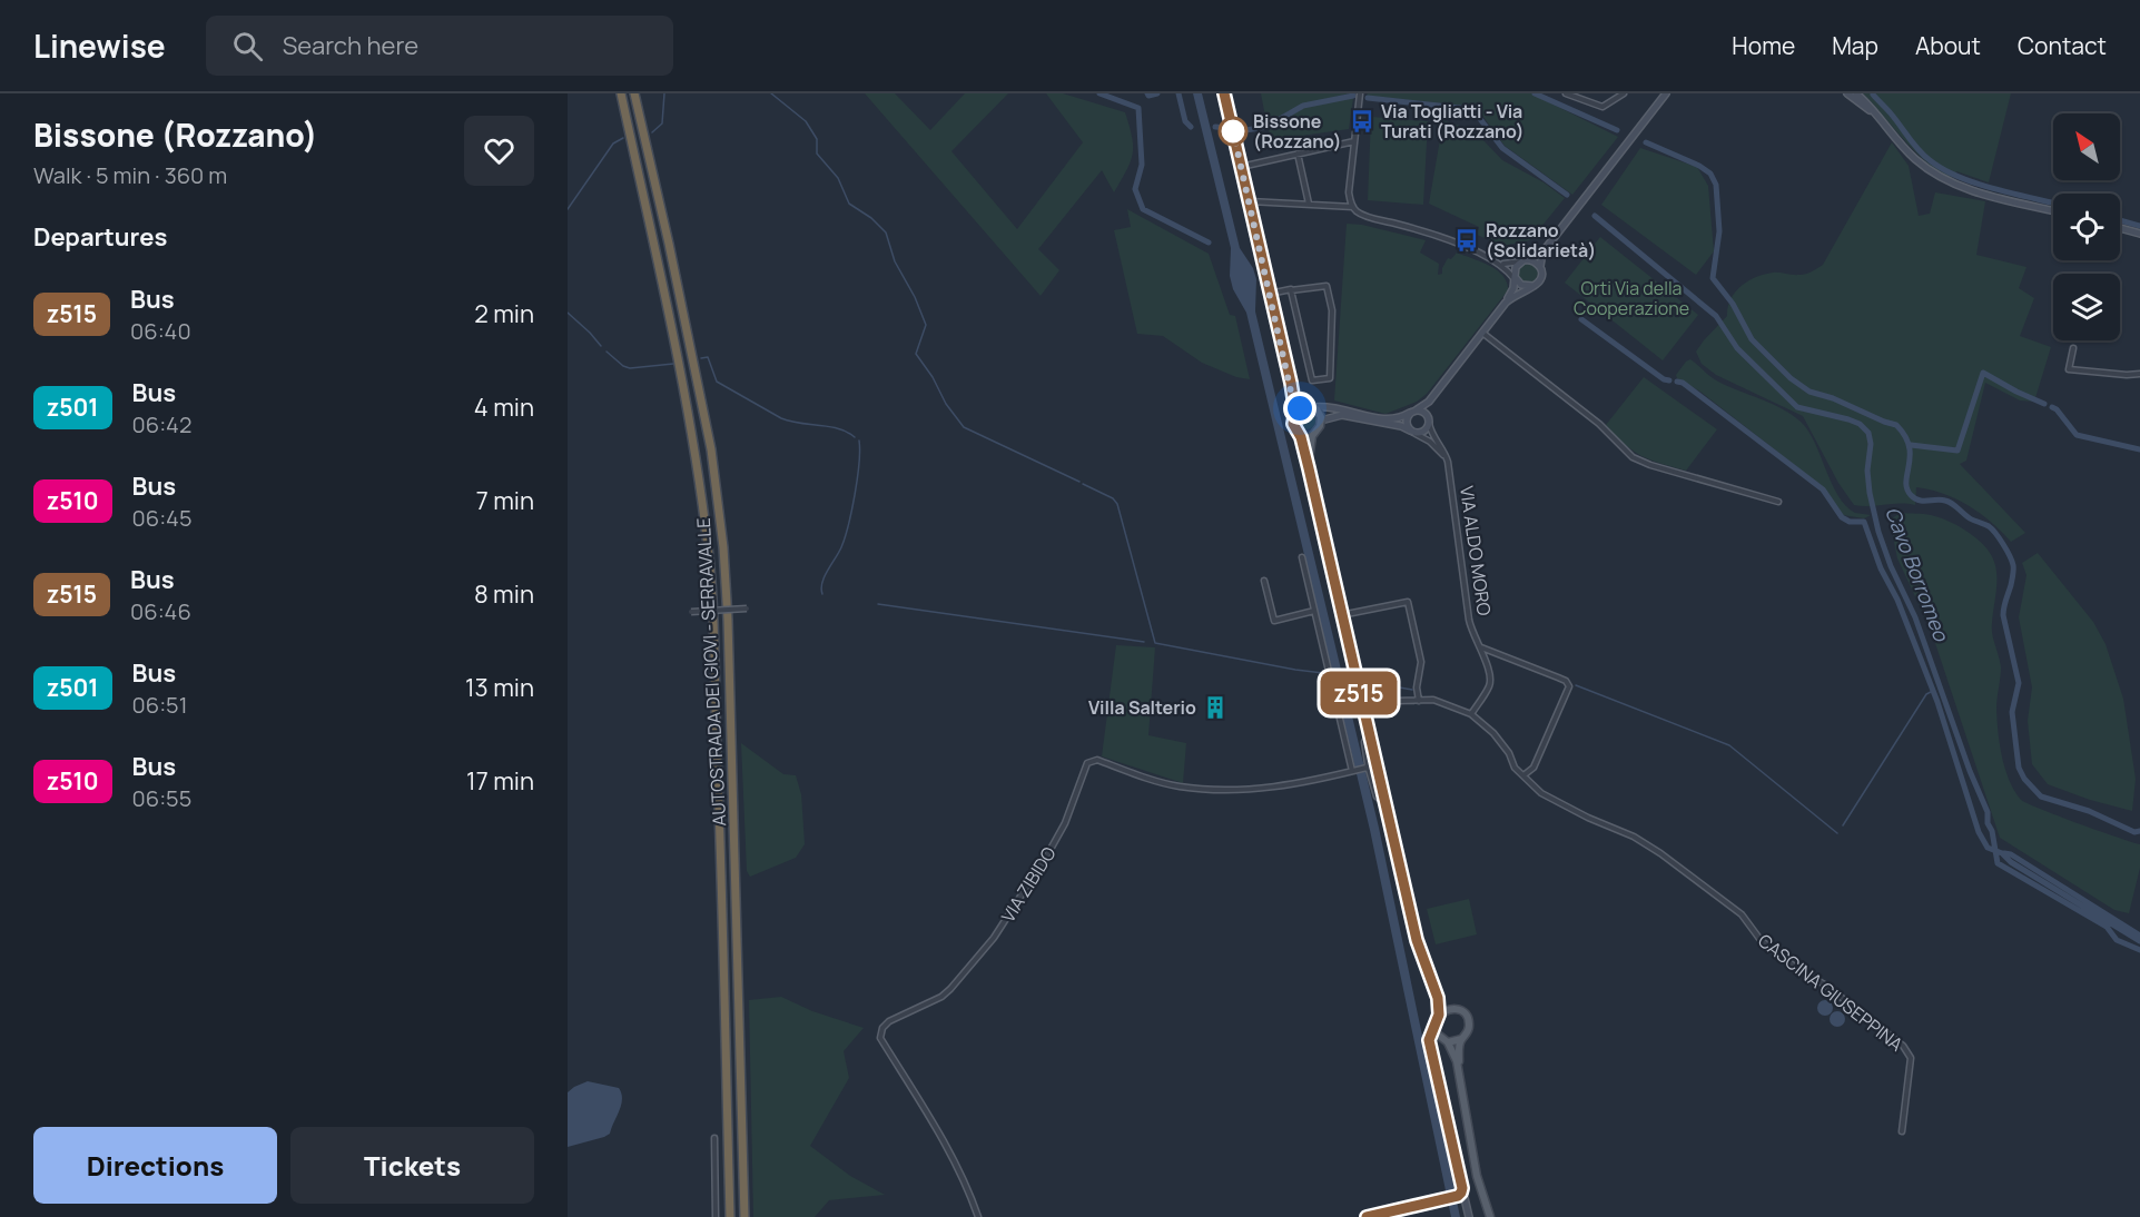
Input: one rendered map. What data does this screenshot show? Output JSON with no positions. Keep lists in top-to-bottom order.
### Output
{
  "streets": {
    "highway": ["AUTOSTRADA DEI GIOVI - SERRAVALLE"],
    "street": ["VIA ALDO MORO", "VIA ZIBIDO", "CASCINA GIUSEPPINA"]
  },
  "crossings": [
    ["VIA ALDO MORO", "CASCINA GIUSEPPINA"]
  ],
  "water": ["Cavo Borromeo"],
  "parks": ["Orti Via della Cooperazione"],
  "places": {
    "bus stop": ["Via Togliatti - Via Turati (Rozzano)", "Rozzano (Solidarietà)"],
    "other": ["Bissone (Rozzano)"],
    "building": ["Villa Salterio"]
  },
  "lines": ["bus line z515"],
  "north": "top left",
  "page": {
    "header": "Linewise",
    "search": "Search here",
    "nav": [
      "Home",
      "Map",
      "About",
      "Contact"
    ],
    "heading": [
      ["Bissone (Rozzano)", "Walk · 5 min · 360 m"],
      "Departures"
    ],
    "on_map": "z515",
    "list": [
      {
        "mark": "z515",
        "name": "Bus",
        "note": "06:40",
        "value": "2 min"
      },
      {
        "mark": "z501",
        "name": "Bus",
        "note": "06:42",
        "value": "4 min"
      },
      {
        "mark": "z510",
        "name": "Bus",
        "note": "06:45",
        "value": "7 min"
      },
      {
        "mark": "z515",
        "name": "Bus",
        "note": "06:46",
        "value": "8 min"
      },
      {
        "mark": "z501",
        "name": "Bus",
        "note": "06:51",
        "value": "13 min"
      },
      {
        "mark": "z510",
        "name": "Bus",
        "note": "06:55",
        "value": "17 min"
      }
    ],
    "buttons": ["Directions", "Tickets"]
  }
}
